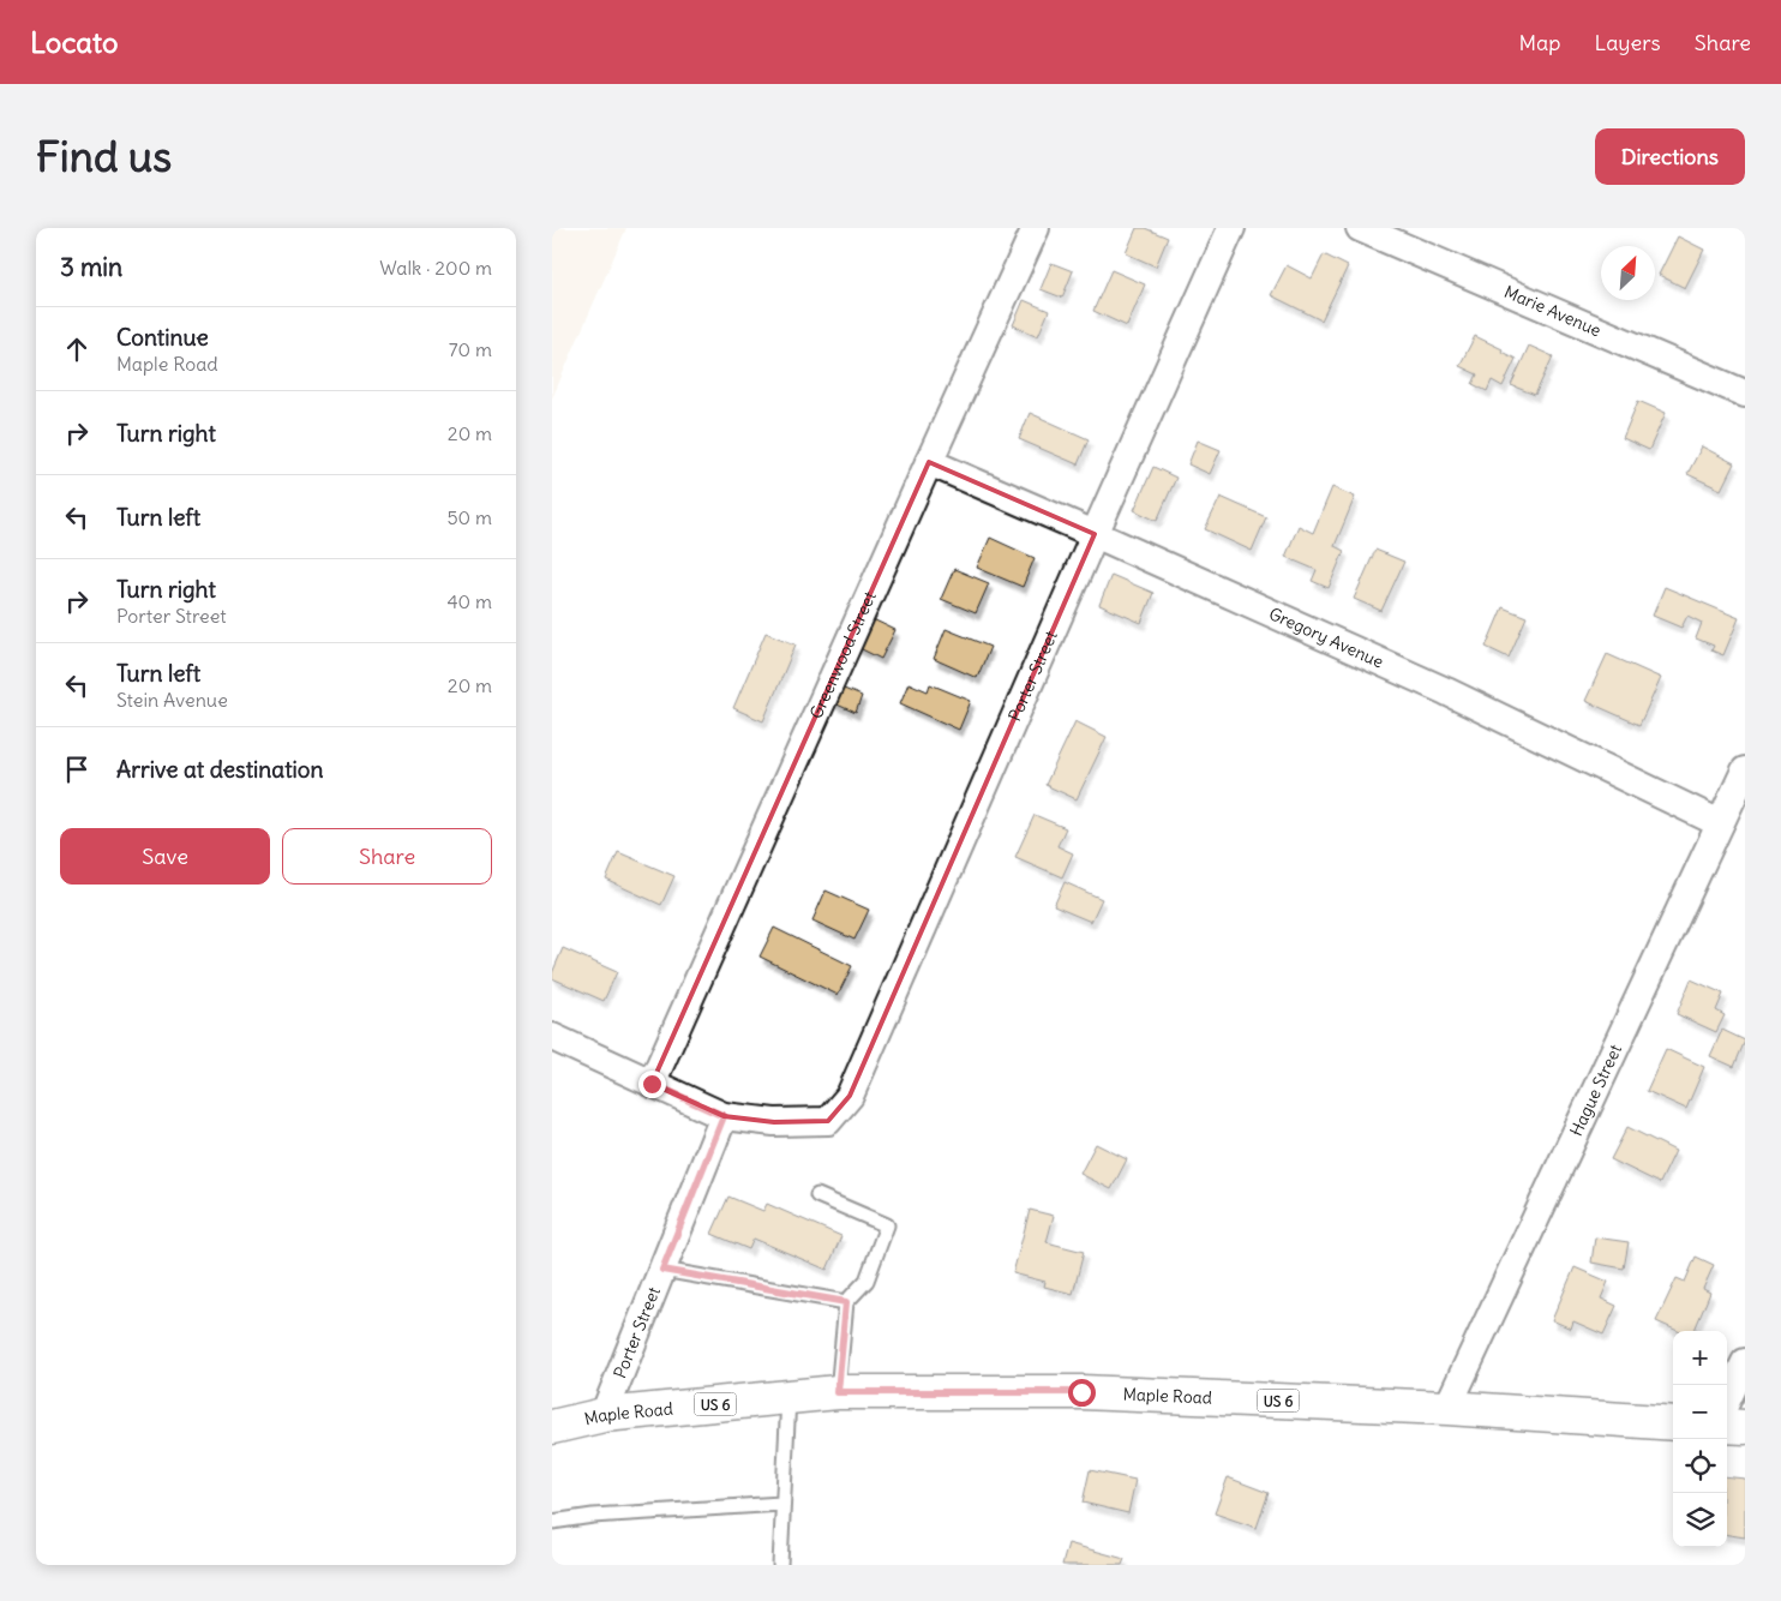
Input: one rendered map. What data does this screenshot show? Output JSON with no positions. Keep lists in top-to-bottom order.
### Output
{
  "streets": {
    "main road": ["Maple Road", "US 6"],
    "street": [
      "Marie Avenue",
      "Gregory Avenue",
      "Greenwood Street",
      "Porter Street",
      "Hague Street"
    ]
  },
  "crossings": [
    ["Gregory Avenue", "Greenwood Street"],
    ["Gregory Avenue", "Porter Street"],
    ["Gregory Avenue", "Hague Street"],
    ["Porter Street", "Maple Road"],
    ["Hague Street", "Maple Road"]
  ],
  "north": "top right",
  "page": {
    "header": "Locato",
    "nav": ["Map", "Layers", "Share"],
    "buttons": [
      "Directions",
      ["Save", "Share"]
    ],
    "title": "Find us",
    "heading": ["3 min", "Walk · 200 m"],
    "list": [
      ["Continue", "Maple Road", "70 m"],
      ["Turn right", "20 m"],
      ["Turn left", "50 m"],
      ["Turn right", "Porter Street", "40 m"],
      ["Turn left", "Stein Avenue", "20 m"],
      "Arrive at destination"
    ],
    "map_buttons": ["+", "−"]
  }
}
